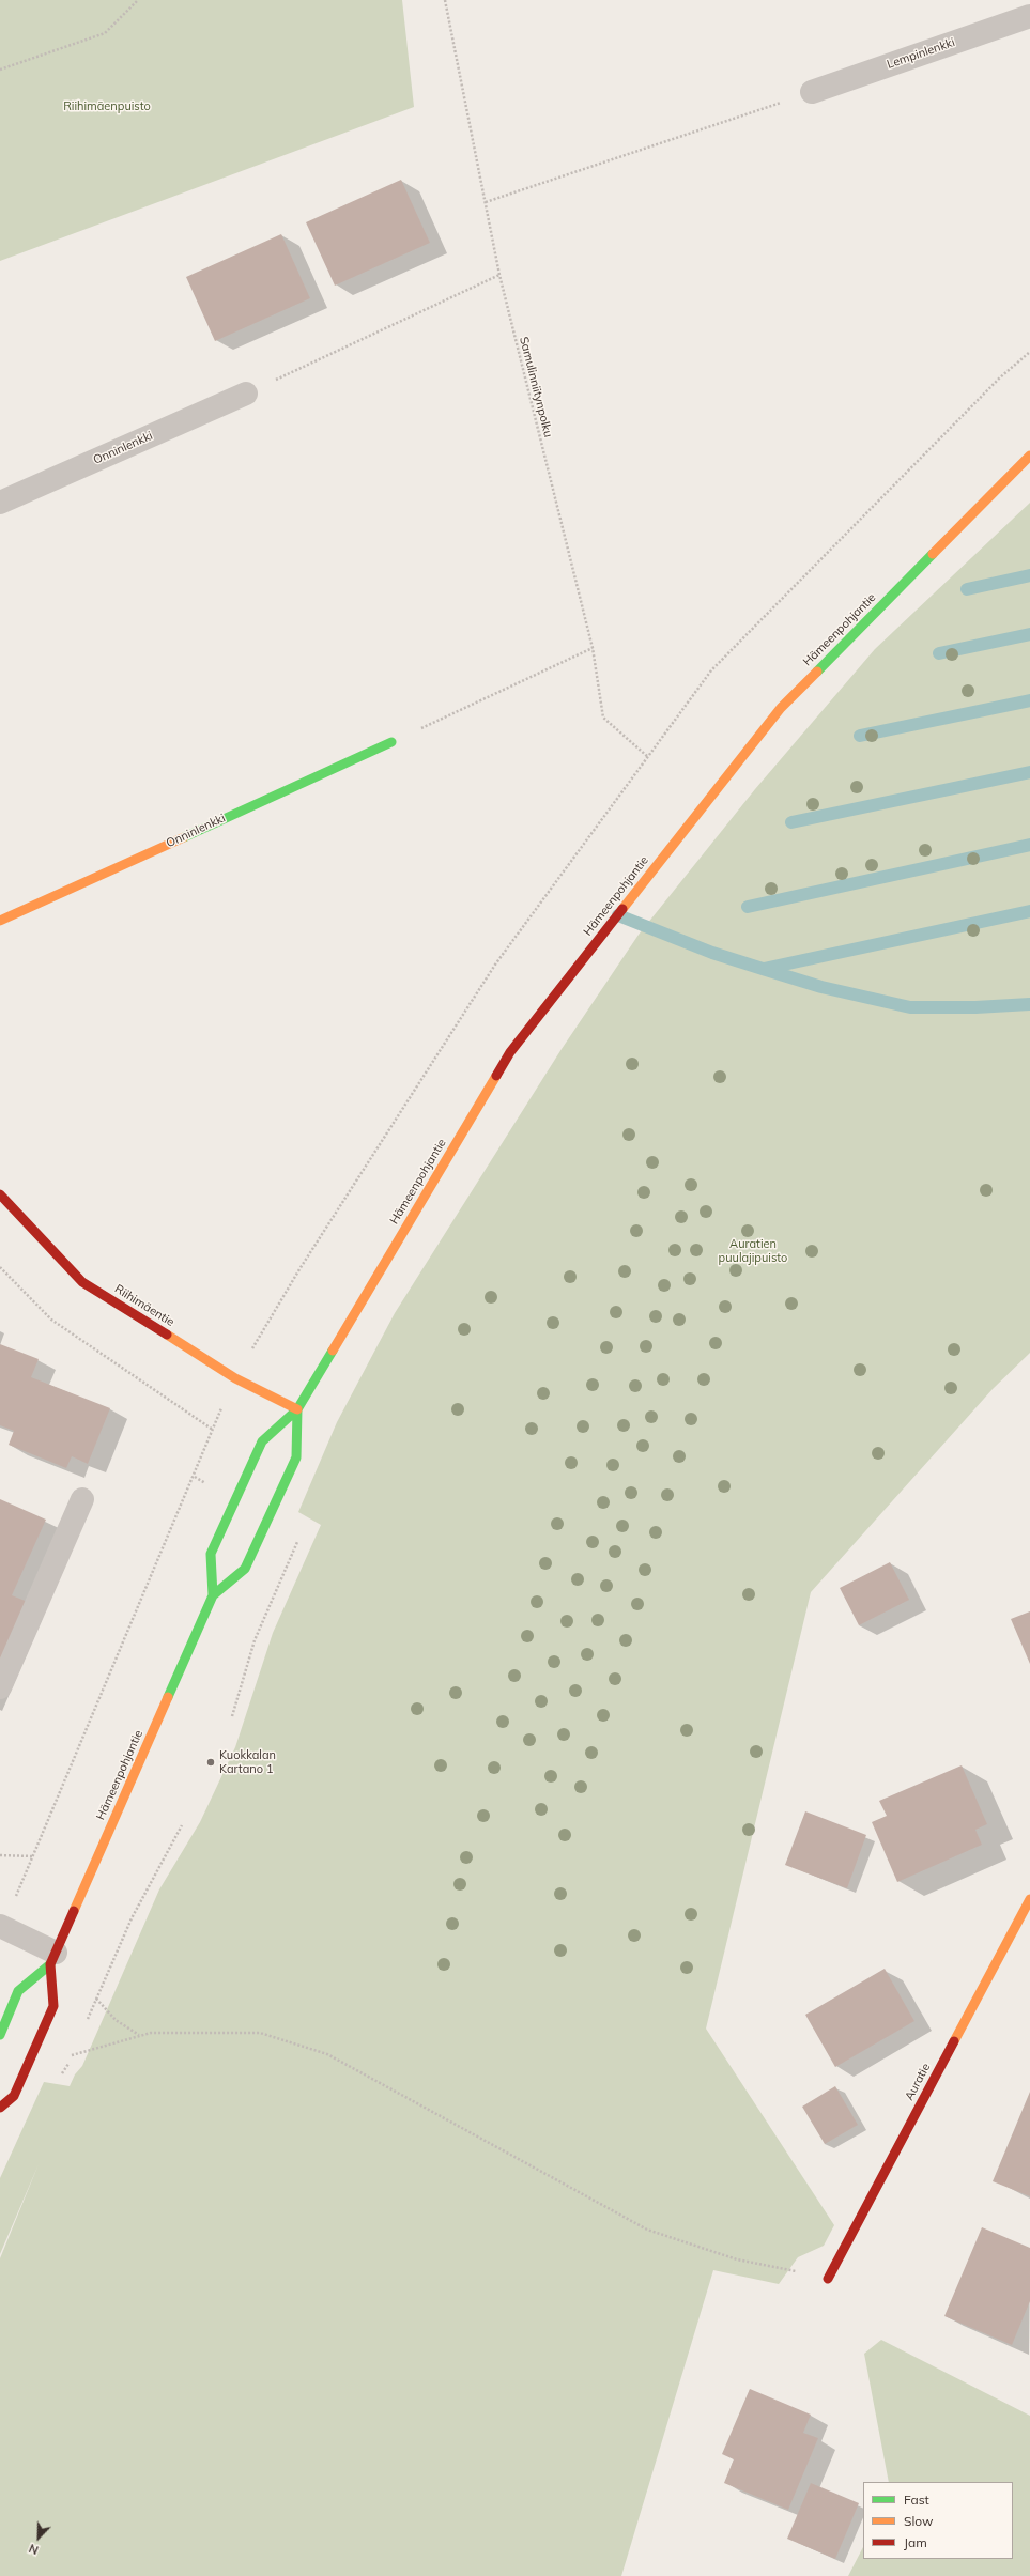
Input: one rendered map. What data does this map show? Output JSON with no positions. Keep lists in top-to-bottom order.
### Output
{
  "streets": {
    "main road": [
      "Onninlenkki",
      "Hämeenpohjantie",
      "Riihimäentie",
      "Auratie"
    ],
    "street": ["Lempinlenkki"],
    "path": ["Samulinniitynpolku"]
  },
  "crossings": [
    ["Hämeenpohjantie", "Riihimäentie"]
  ],
  "parks": ["Riihimäenpuisto", "Auratien puulajipuisto"],
  "places": ["Kuokkalan Kartano 1"],
  "legend": ["Fast", "Slow", "Jam"],
  "north": "bottom left"
}
